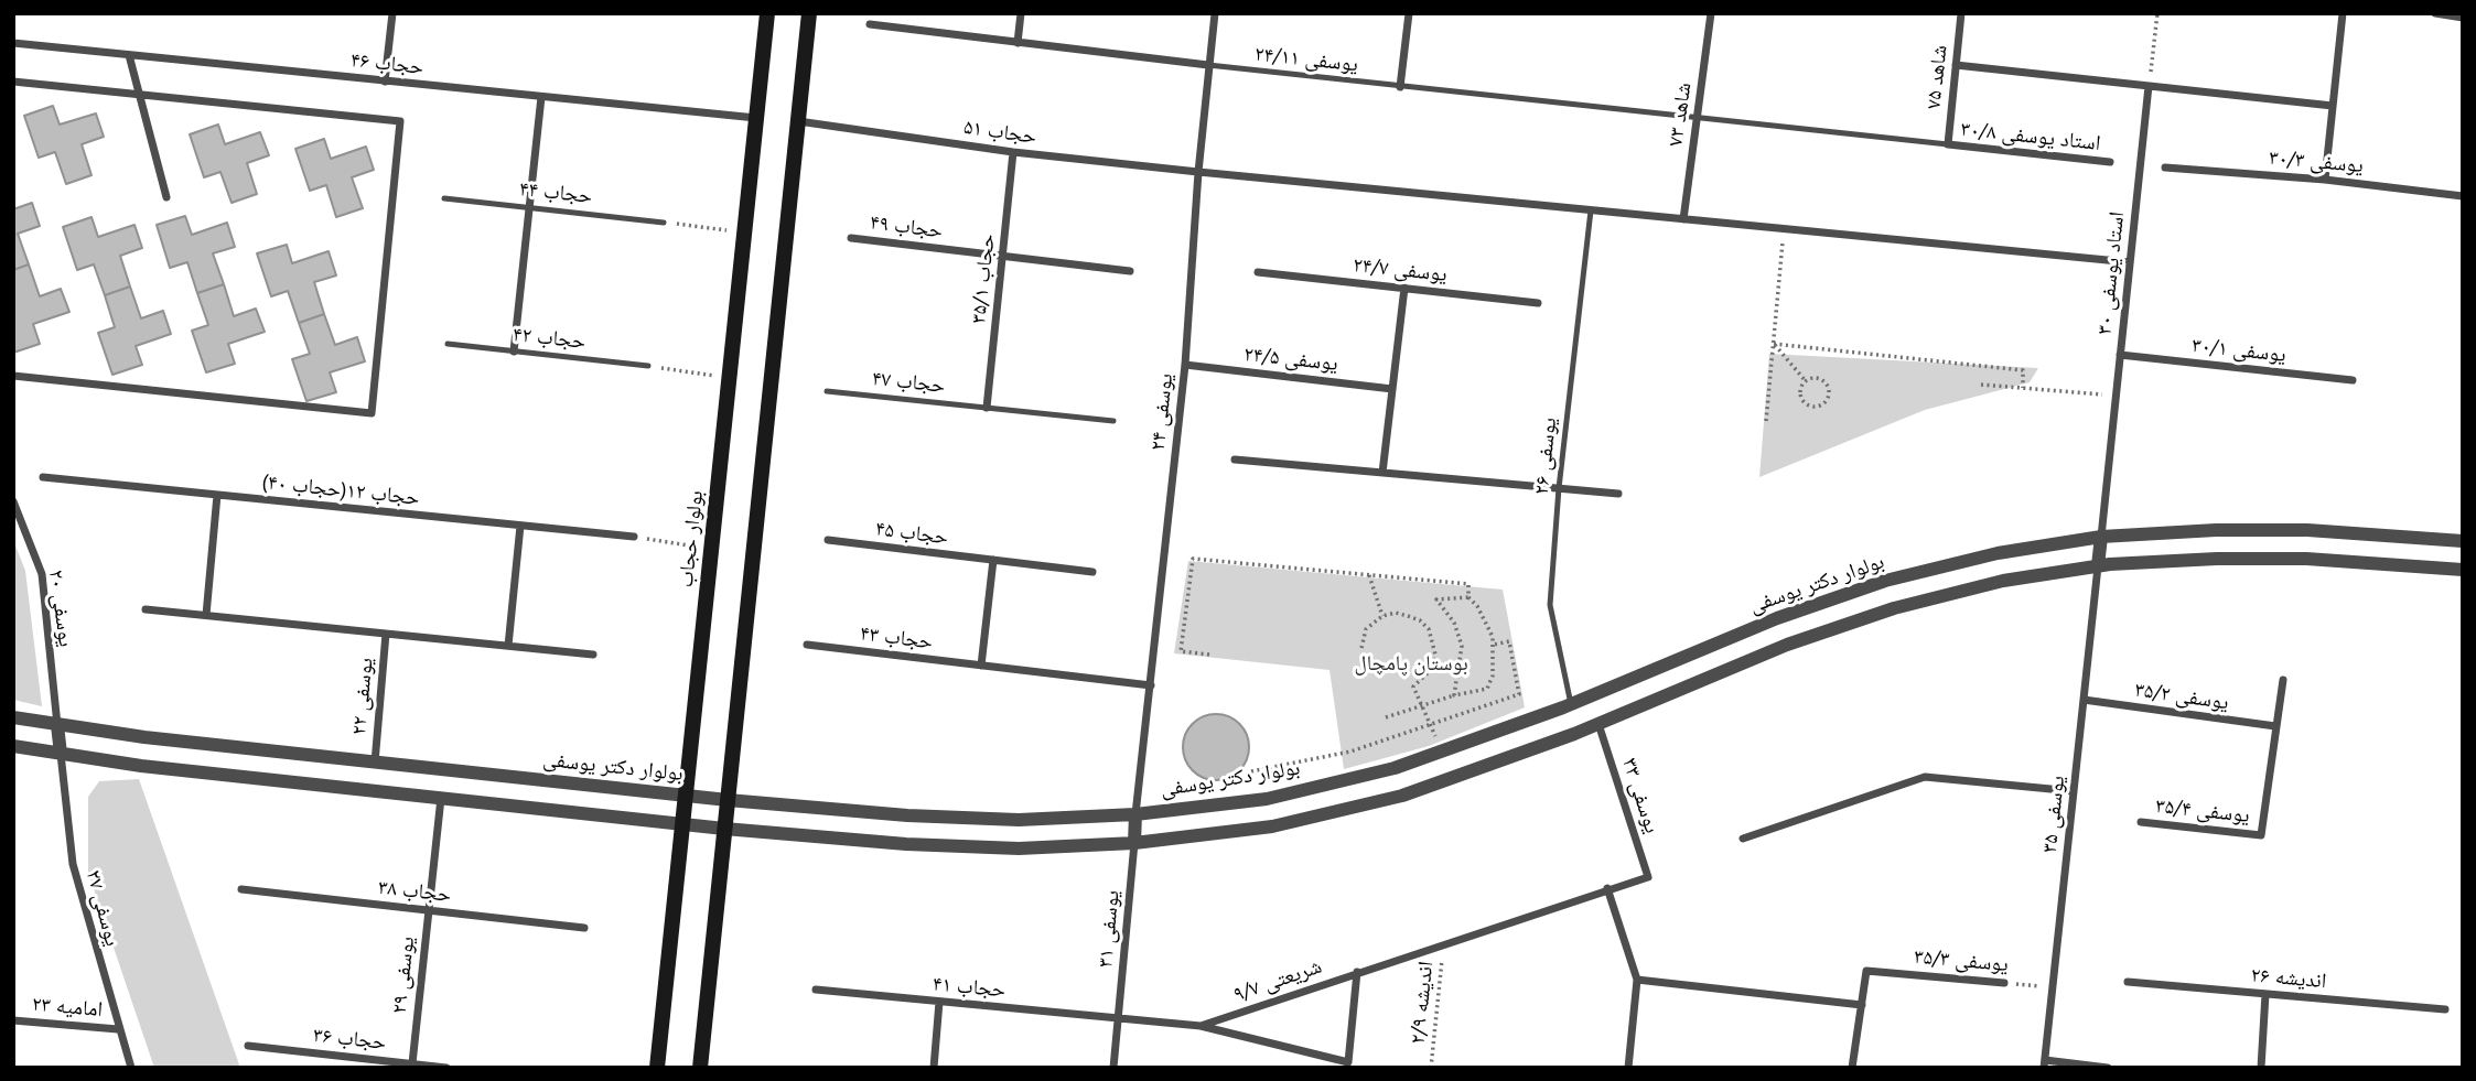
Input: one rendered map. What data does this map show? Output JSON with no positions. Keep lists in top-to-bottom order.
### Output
{
  "streets": {
    "main road": ["بولوار حجاب"],
    "street": [
      "حجاب ۴۶",
      "شاهد ۷۵",
      "شاهد ۷۳",
      "حجاب ۵۱",
      "استاد یوسفی ۳۰/۸",
      "یوسفی ۳۰/۳",
      "حجاب ۴۹",
      "یوسفی ۲۴/۷",
      "استاد یوسفی ۳۰",
      "حجاب ۳۵/۱",
      "یوسفی ۳۰/۱",
      "یوسفی ۲۴/۵",
      "یوسفی ۲۴",
      "حجاب ۱۲(حجاب ۴۰)",
      "حجاب ۴۵",
      "بولوار دکتر یوسفی",
      "یوسفی ۲۰",
      "حجاب ۴۳",
      "یوسفی ۲۲",
      "یوسفی ۳۵/۲",
      "یوسفی ۳۳",
      "یوسفی ۳۵/۴",
      "یوسفی ۳۵",
      "حجاب ۳۸",
      "یوسفی ۲۷",
      "یوسفی ۳۱",
      "یوسفی ۳۵/۳",
      "یوسفی ۲۹",
      "اندیشه ۲۶",
      "شریعتی ۹/۷",
      "حجاب ۴۱",
      "امامیه ۲۳",
      "حجاب ۳۶"
    ],
    "lane": [
      "یوسفی ۲۴/۱۱",
      "حجاب ۴۴",
      "حجاب ۴۲",
      "حجاب ۴۷",
      "یوسفی ۲۶"
    ],
    "path": ["اندیشه ۲/۹"]
  },
  "crossings": [
    ["یوسفی ۲۴/۱۱", "شاهد ۷۵"],
    ["یوسفی ۲۴/۱۱", "شاهد ۷۳"],
    ["یوسفی ۲۴/۱۱", "استاد یوسفی ۳۰/۸"],
    ["یوسفی ۲۴/۱۱", "یوسفی ۲۴"],
    ["حجاب ۴۶", "بولوار حجاب"],
    ["شاهد ۷۵", "استاد یوسفی ۳۰/۸"],
    ["شاهد ۷۳", "حجاب ۵۱"],
    ["حجاب ۵۱", "استاد یوسفی ۳۰"],
    ["حجاب ۵۱", "حجاب ۳۵/۱"],
    ["حجاب ۵۱", "یوسفی ۲۴"],
    ["حجاب ۵۱", "یوسفی ۲۶"],
    ["حجاب ۴۹", "حجاب ۳۵/۱"],
    ["استاد یوسفی ۳۰", "یوسفی ۳۰/۱"],
    ["استاد یوسفی ۳۰", "بولوار دکتر یوسفی"],
    ["حجاب ۳۵/۱", "حجاب ۴۷"],
    ["یوسفی ۲۴/۵", "یوسفی ۲۴"],
    ["یوسفی ۲۴", "بولوار دکتر یوسفی"],
    ["یوسفی ۲۴", "حجاب ۴۳"],
    ["یوسفی ۲۶", "بولوار دکتر یوسفی"],
    ["بولوار حجاب", "بولوار دکتر یوسفی"],
    ["بولوار دکتر یوسفی", "یوسفی ۲۰"],
    ["بولوار دکتر یوسفی", "یوسفی ۲۲"],
    ["یوسفی ۳۵/۲", "یوسفی ۳۵/۴"],
    ["یوسفی ۳۵/۲", "یوسفی ۳۵"],
    ["یوسفی ۳۳", "شریعتی ۹/۷"],
    ["یوسفی ۳۵", "یوسفی ۳۵/۳"],
    ["حجاب ۳۸", "یوسفی ۲۹"],
    ["یوسفی ۲۷", "امامیه ۲۳"],
    ["یوسفی ۳۱", "شریعتی ۹/۷"],
    ["یوسفی ۳۱", "حجاب ۴۱"],
    ["یوسفی ۲۹", "حجاب ۳۶"],
    ["شریعتی ۹/۷", "حجاب ۴۱"],
    ["شریعتی ۹/۷", "اندیشه ۲/۹"]
  ],
  "parks": ["بوستان پامچال"]
}
